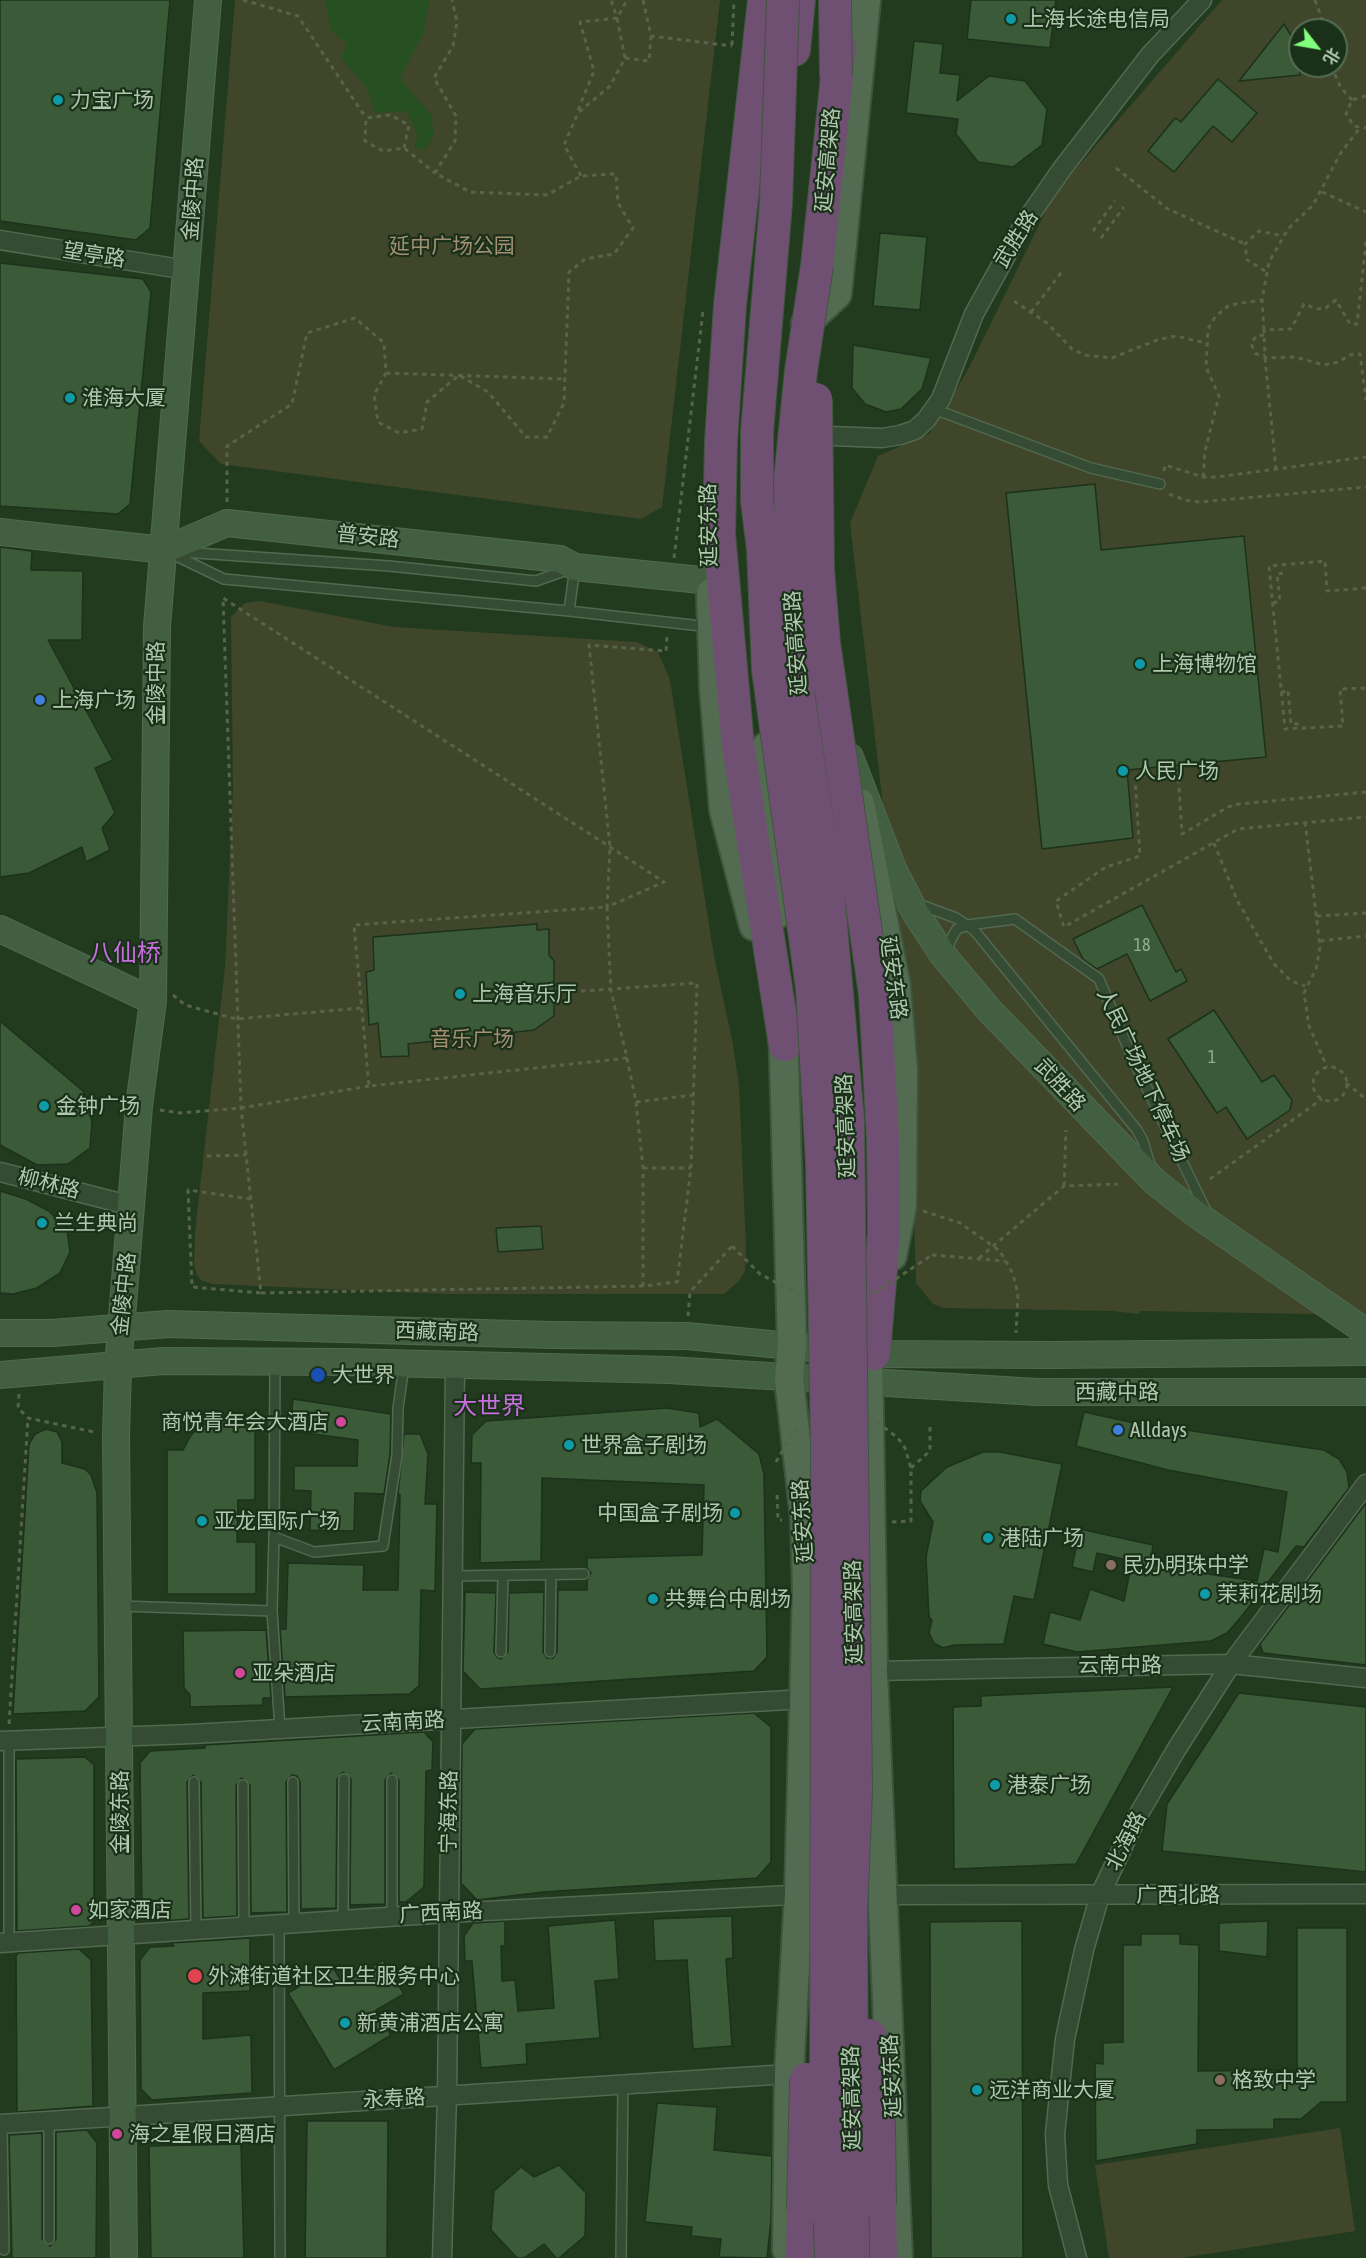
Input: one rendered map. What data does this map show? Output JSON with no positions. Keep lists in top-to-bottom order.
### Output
{
  "streets": {
    "highway": ["延安高架路"],
    "main road": ["延安东路"],
    "street": [
      "金陵中路",
      "武胜路",
      "望亭路",
      "普安路",
      "柳林路",
      "西藏南路",
      "西藏中路",
      "云南中路",
      "云南南路",
      "金陵东路",
      "宁海东路",
      "北海路",
      "广西北路",
      "广西南路",
      "永寿路"
    ],
    "lane": ["人民广场地下停车场"]
  },
  "crossings": [
    ["延安高架路", "延安东路"],
    ["金陵中路", "望亭路"],
    ["金陵中路", "普安路"],
    ["金陵中路", "柳林路"],
    ["金陵中路", "西藏南路"],
    ["金陵中路", "金陵东路"],
    ["武胜路", "延安东路"],
    ["武胜路", "人民广场地下停车场"],
    ["延安东路", "普安路"],
    ["延安东路", "西藏南路"],
    ["延安东路", "西藏中路"],
    ["延安东路", "云南中路"],
    ["延安东路", "云南南路"],
    ["延安东路", "广西北路"],
    ["延安东路", "广西南路"],
    ["延安东路", "永寿路"],
    ["西藏南路", "西藏中路"],
    ["西藏南路", "金陵东路"],
    ["西藏南路", "宁海东路"],
    ["云南中路", "北海路"],
    ["云南南路", "金陵东路"],
    ["云南南路", "宁海东路"],
    ["金陵东路", "广西南路"],
    ["金陵东路", "永寿路"],
    ["宁海东路", "广西南路"],
    ["宁海东路", "永寿路"],
    ["北海路", "广西北路"],
    ["广西北路", "广西南路"]
  ],
  "districts": ["八仙桥", "大世界"],
  "parks": ["延中广场公园", "音乐广场"],
  "places": [
    "上海长途电信局",
    "力宝广场",
    "淮海大厦",
    "上海博物馆",
    "上海广场",
    "人民广场",
    "上海音乐厅",
    "金钟广场",
    "兰生典尚",
    "大世界",
    "商悦青年会大酒店",
    "Alldays",
    "世界盒子剧场",
    "中国盒子剧场",
    "亚龙国际广场",
    "港陆广场",
    "民办明珠中学",
    "茉莉花剧场",
    "共舞台中剧场",
    "亚朵酒店",
    "港泰广场",
    "如家酒店",
    "外滩街道社区卫生服务中心",
    "新黄浦酒店公寓",
    "格致中学",
    "远洋商业大厦",
    "海之星假日酒店"
  ],
  "house_numbers": ["18", "1"],
  "north": "bottom right"
}
